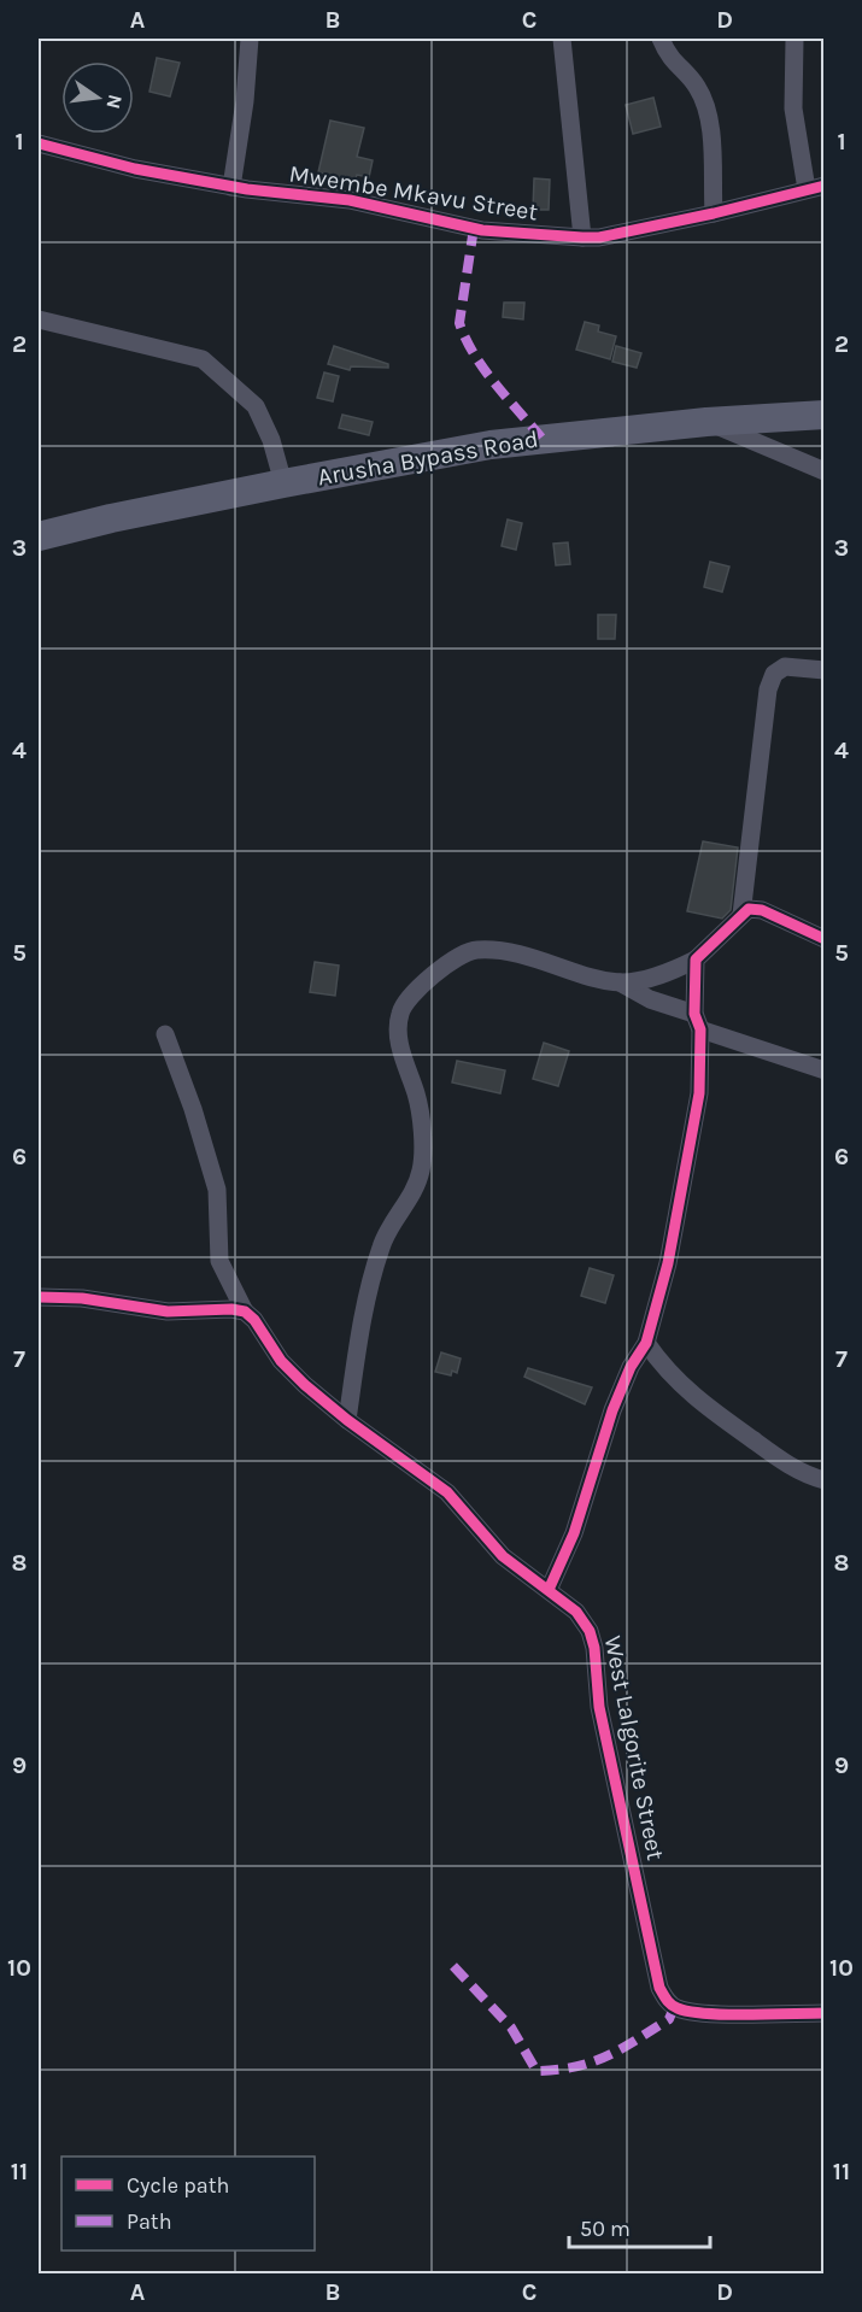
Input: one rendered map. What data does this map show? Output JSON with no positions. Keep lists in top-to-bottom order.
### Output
{
  "streets": {
    "main road": ["Arusha Bypass Road"],
    "street": ["Mwembe Mkavu Street", "West Lalgorite Street"]
  },
  "legend": ["Cycle path", "Path"],
  "scale_bar": "50 m",
  "north": "right",
  "grid": {
    "columns": [
      "A",
      "B",
      "C",
      "D"
    ],
    "rows": [
      "1",
      "2",
      "3",
      "4",
      "5",
      "6",
      "7",
      "8",
      "9",
      "10",
      "11"
    ]
  }
}
